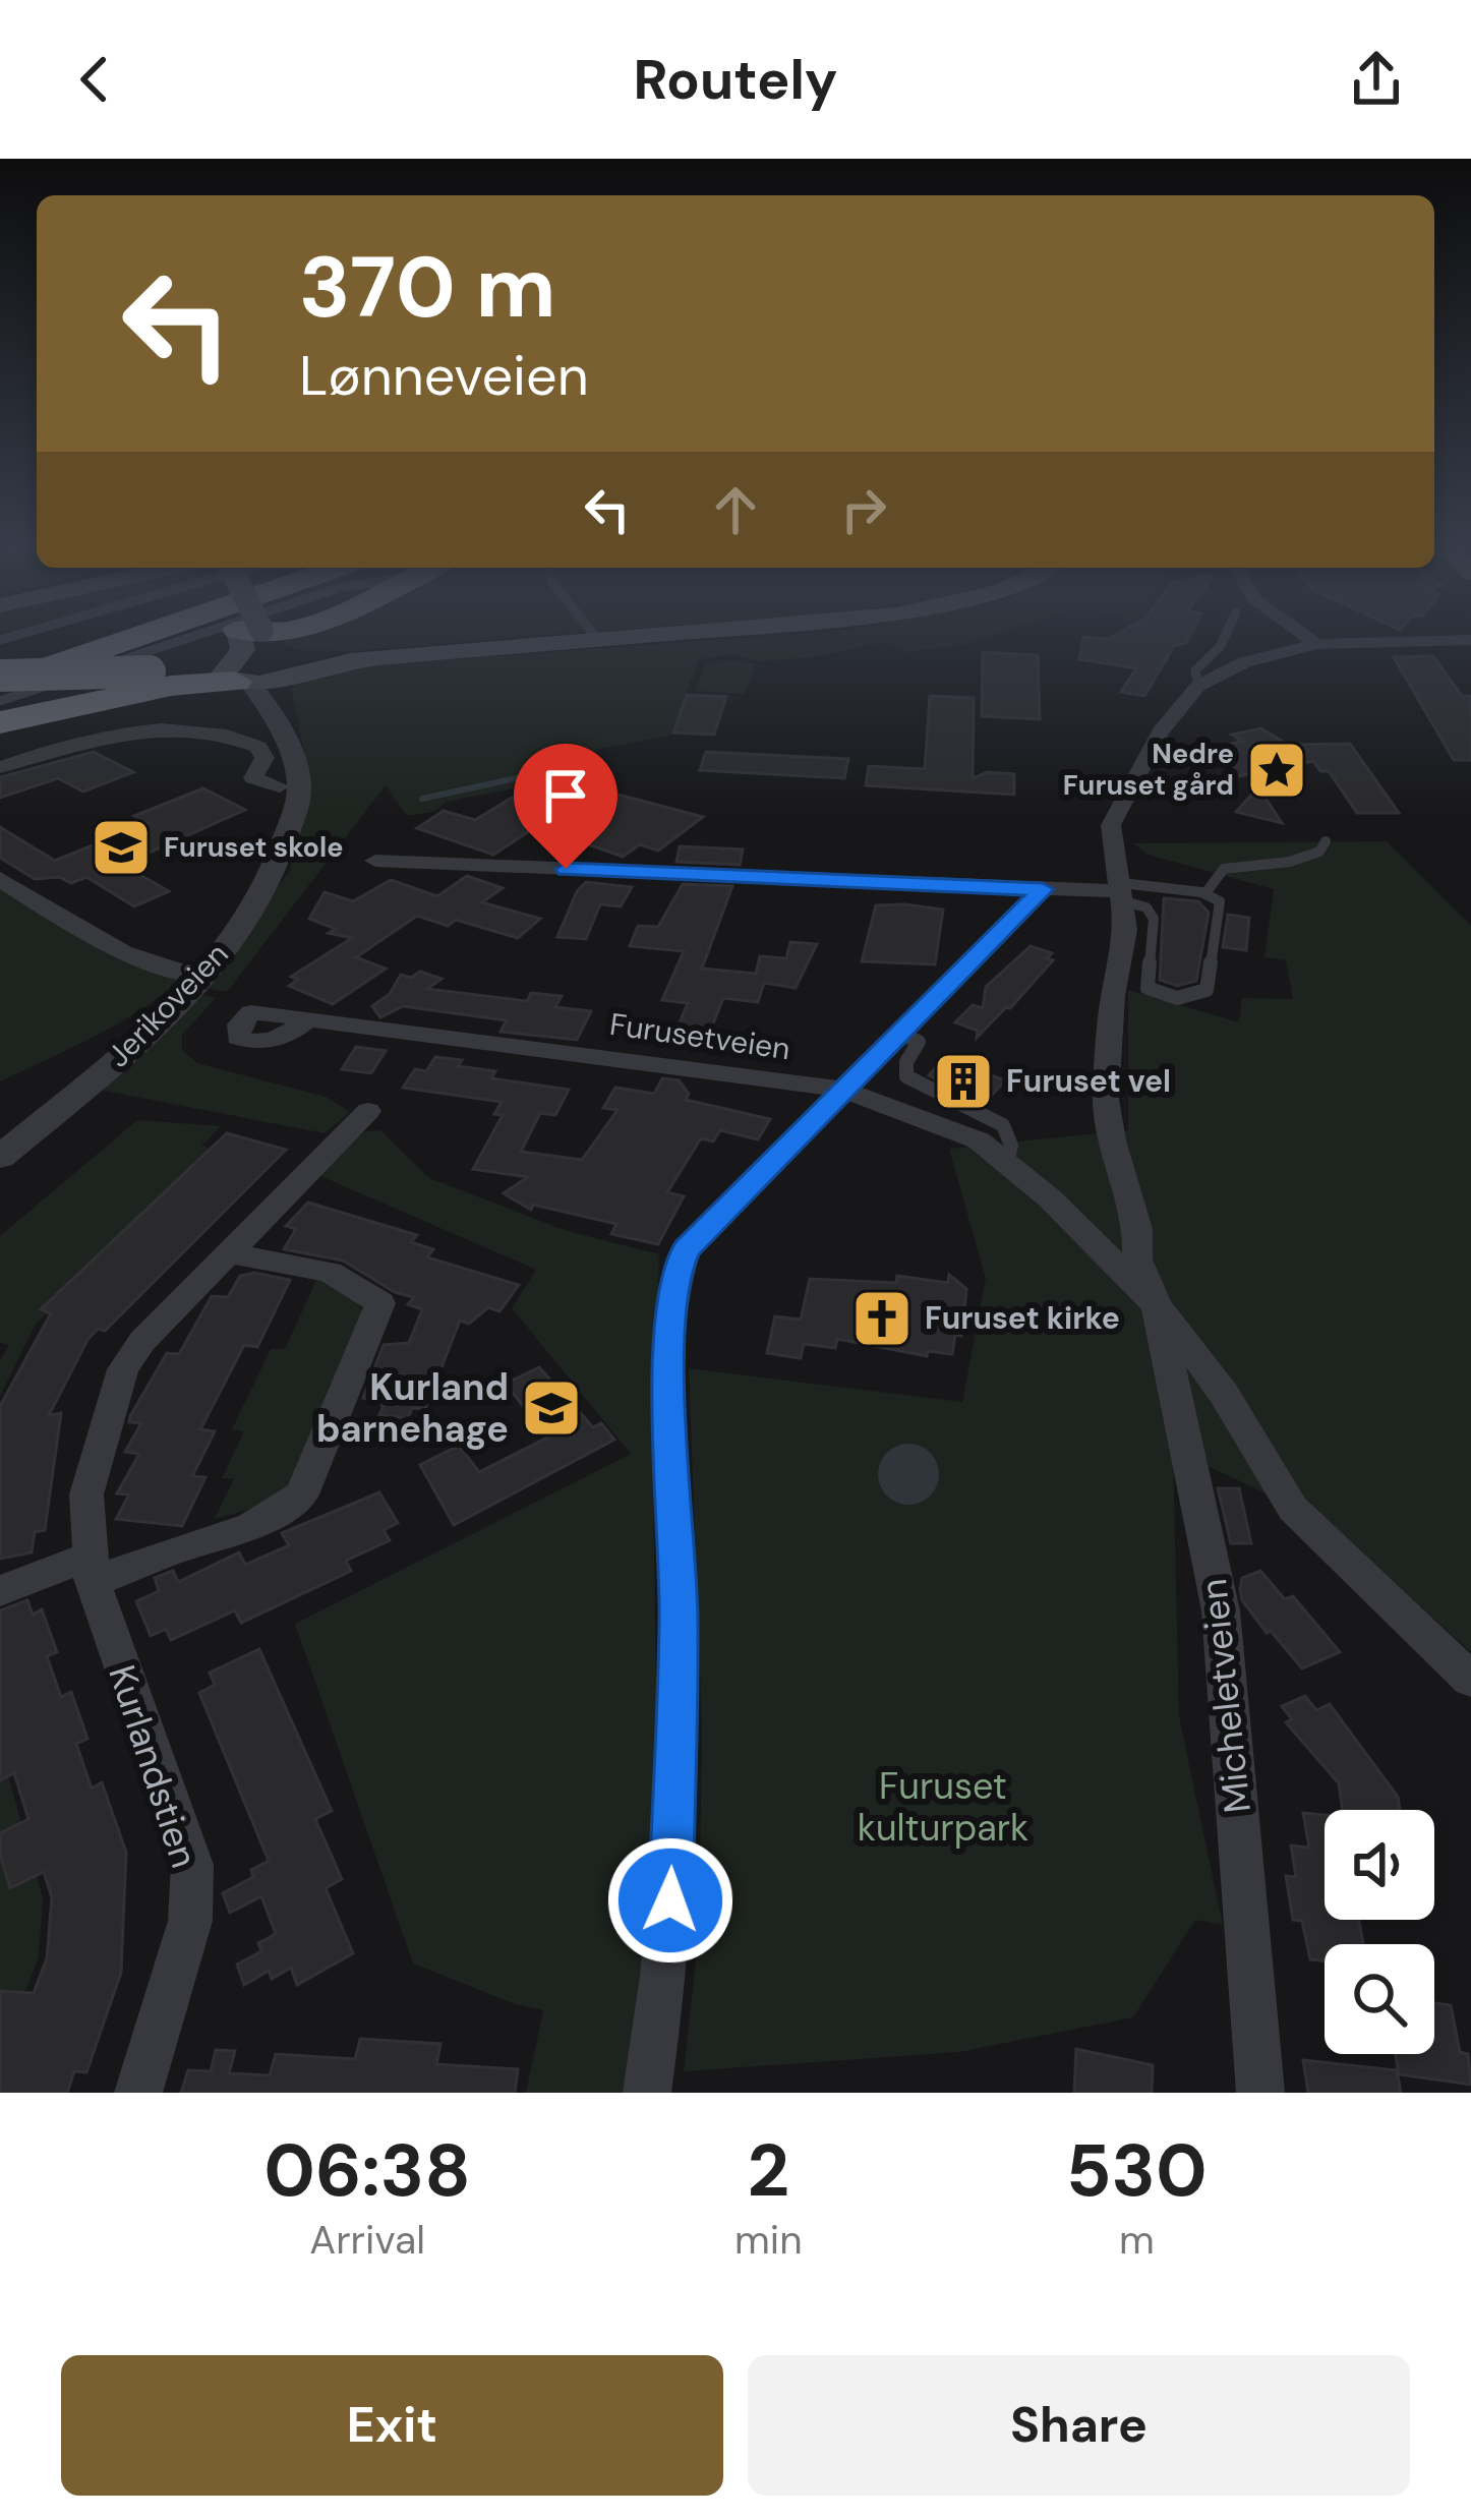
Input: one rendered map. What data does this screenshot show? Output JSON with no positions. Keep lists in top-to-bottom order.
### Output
{
  "streets": {
    "main road": ["Jerikoveien"],
    "street": ["Furusetveien", "Micheletveien", "Kurlandstien"]
  },
  "crossings": [
    ["Furusetveien", "Micheletveien"]
  ],
  "parks": ["Furuset kulturpark"],
  "places": {
    "place": ["Nedre Furuset gård"],
    "school or university": ["Furuset skole", "Kurland barnehage"],
    "building": ["Furuset vel"],
    "church": ["Furuset kirke"]
  },
  "page": {
    "header": "Routely",
    "turn": ["370 m", "Lønneveien"],
    "eta": [
      "06:38",
      "Arrival",
      "2",
      "min",
      "530",
      "m"
    ],
    "buttons": ["Exit", "Share"]
  }
}
